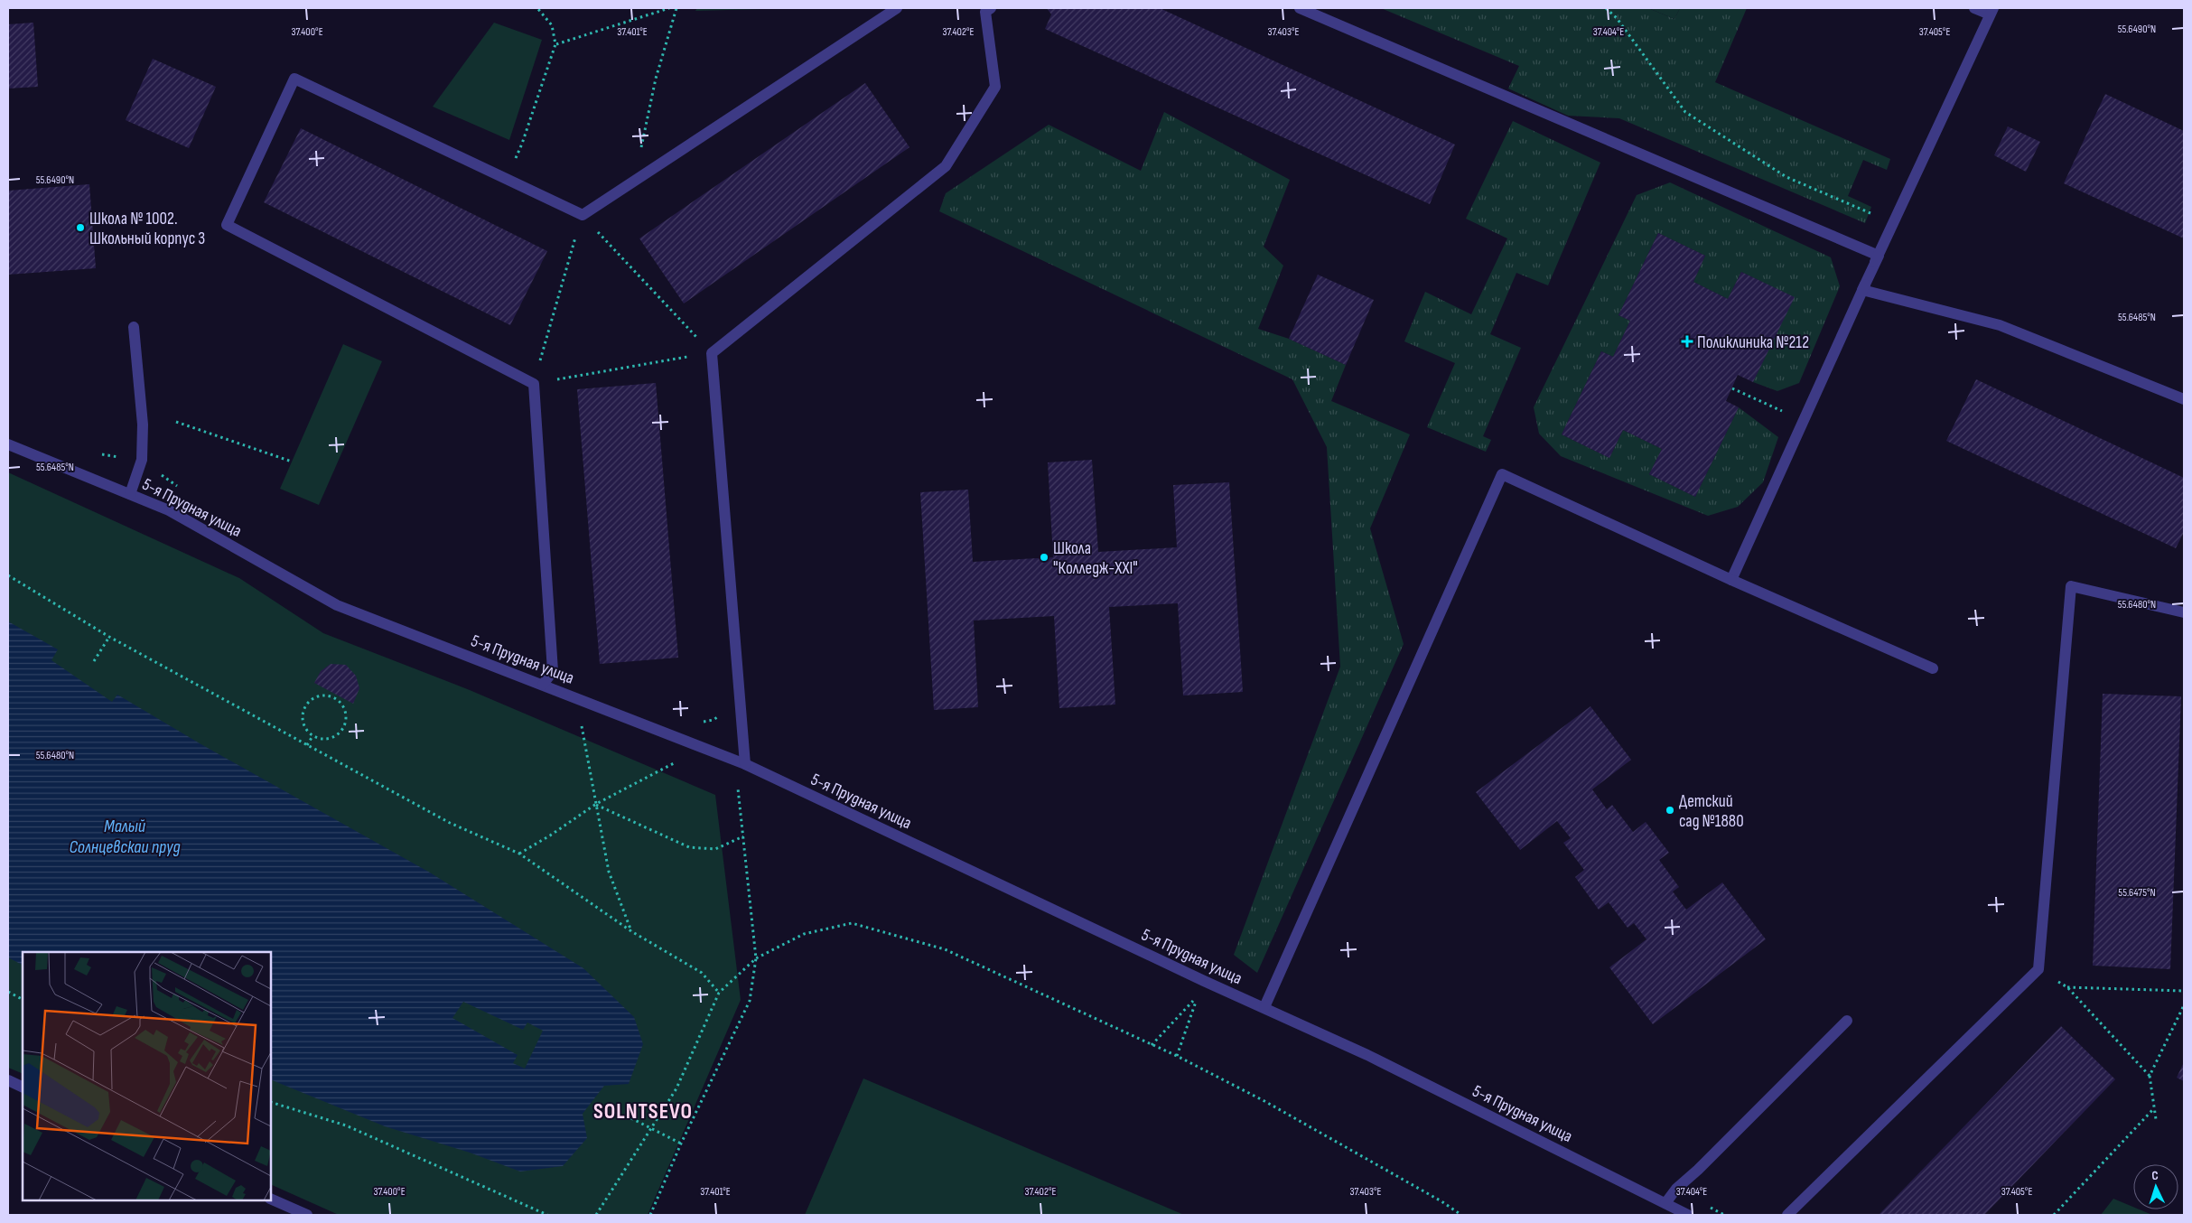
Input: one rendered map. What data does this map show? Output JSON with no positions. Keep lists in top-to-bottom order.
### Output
{
  "streets": {
    "street": ["5-я Прудная улица"]
  },
  "districts": ["SOLNTSEVO"],
  "water": ["Малый Солнцевскаи пруд"],
  "places": {
    "other": ["Школа № 1002. Школьный корпус 3", "Школа \"Колледж-XXI\"", "Детский сад №1880"],
    "health": ["Поликлиника №212"]
  },
  "north": "top",
  "coordinates": [
    "55.6490°N",
    "37.400°E",
    "37.401°E",
    "37.402°E",
    "37.403°E",
    "37.404°E",
    "37.405°E",
    "55.6485°N",
    "55.6480°N",
    "55.6475°N"
  ]
}
